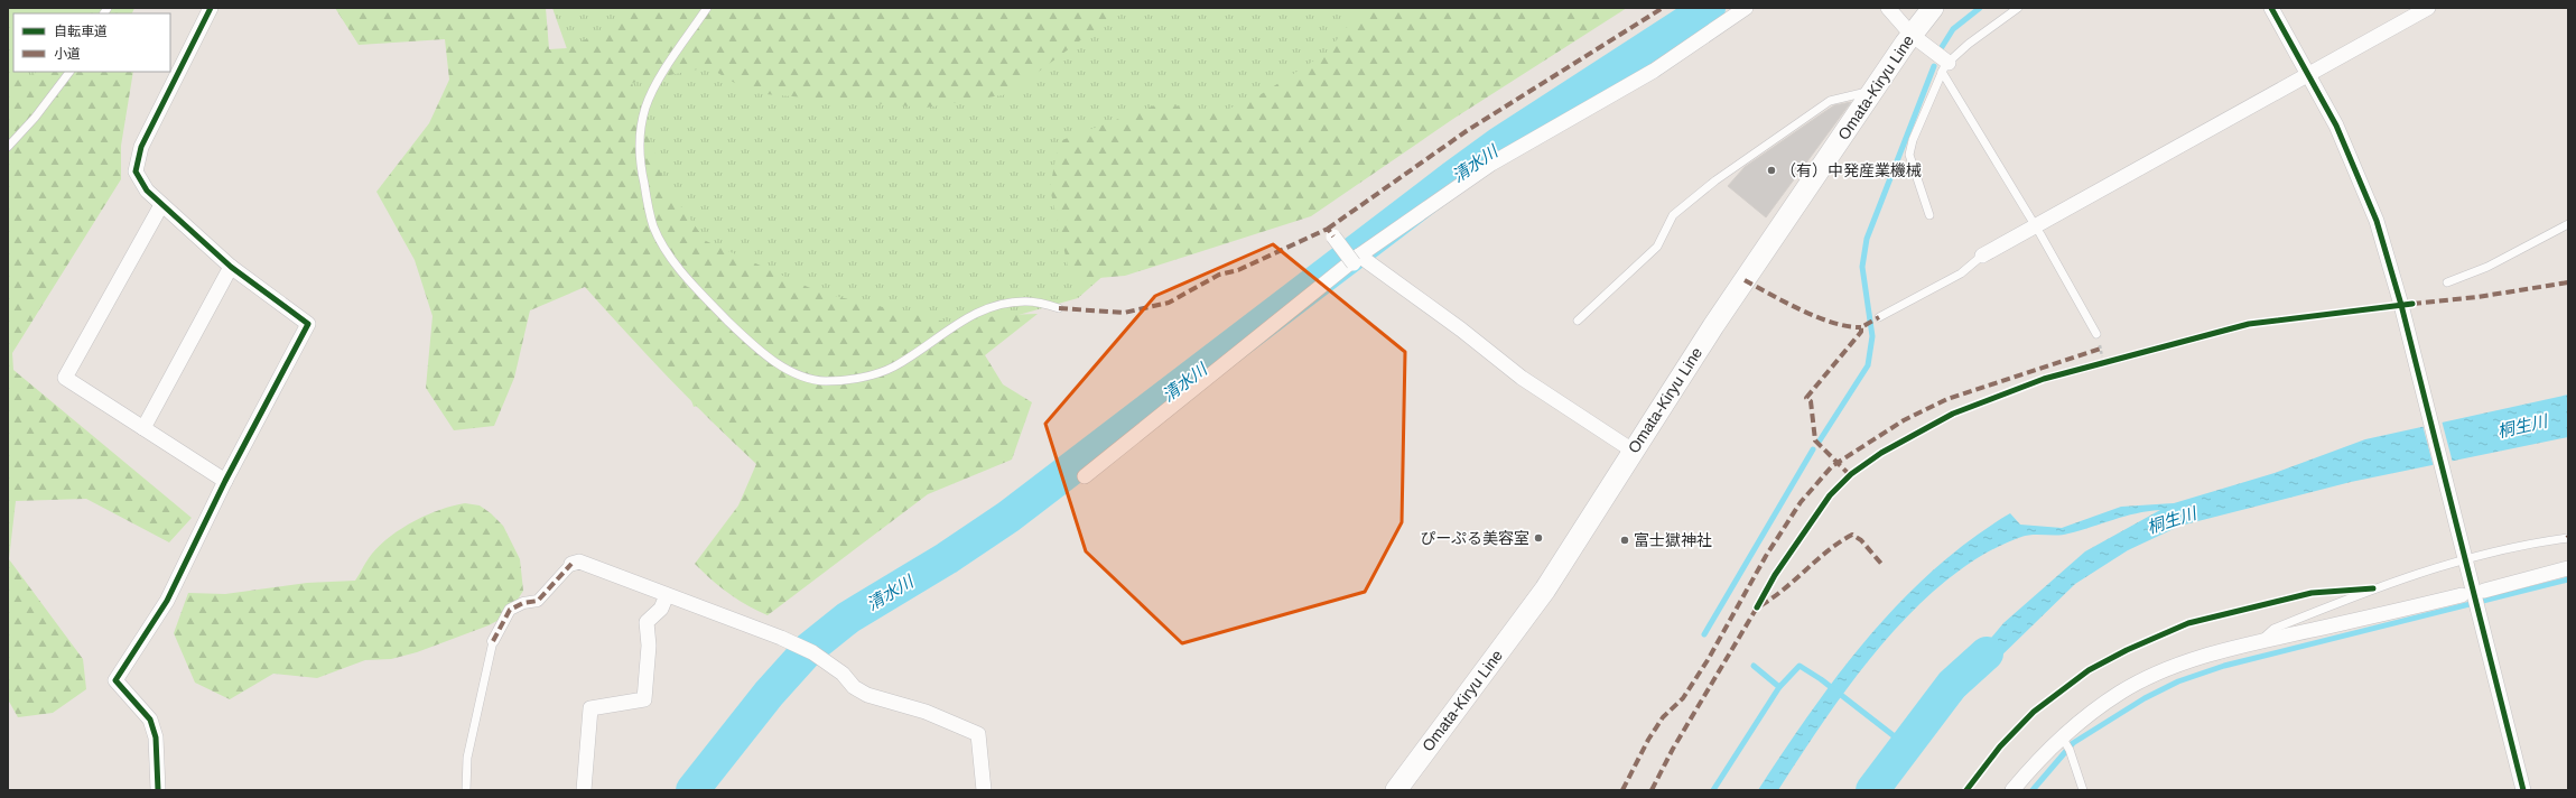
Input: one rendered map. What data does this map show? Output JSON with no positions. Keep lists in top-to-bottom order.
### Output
{
  "streets": {
    "main road": ["Omata-Kiryu Line"]
  },
  "water": ["清水川", "桐生川"],
  "places": ["（有）中発産業機械", "ぴーぷる美容室", "富士獄神社"],
  "legend": ["自転車道", "小道"]
}
